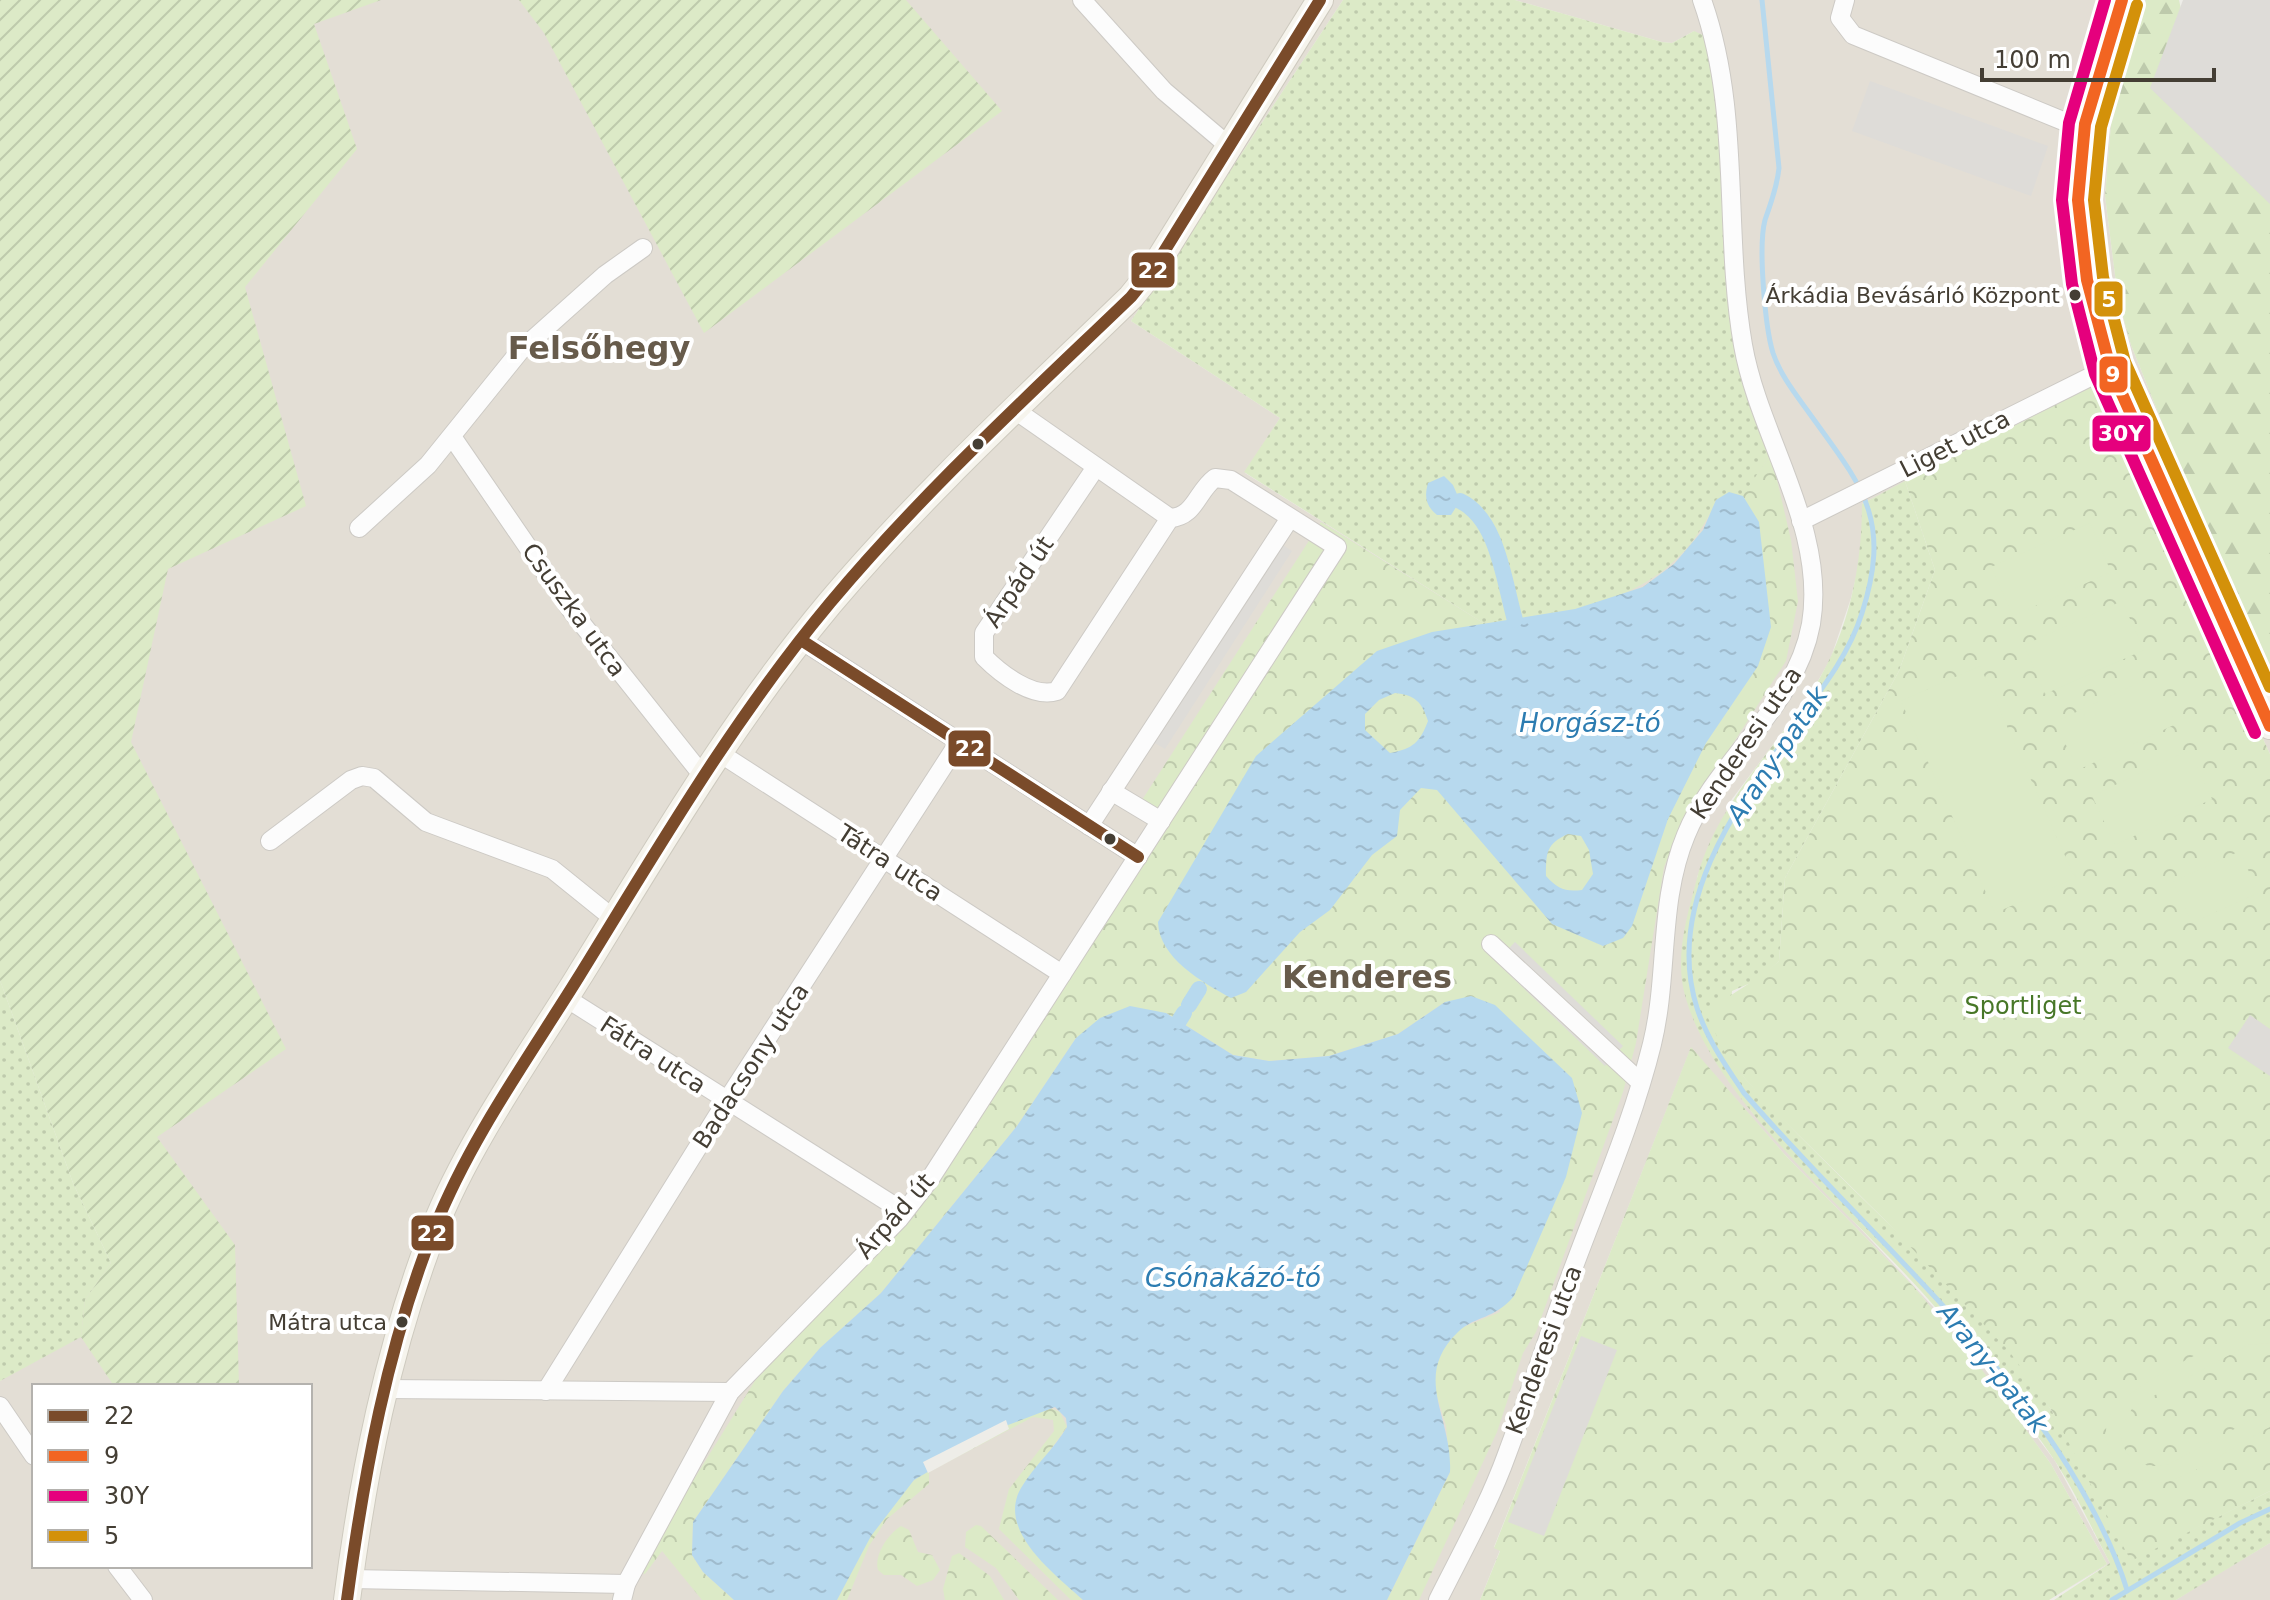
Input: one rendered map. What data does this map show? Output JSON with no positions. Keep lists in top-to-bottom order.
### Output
{
  "streets": {
    "street": [
      "Liget utca",
      "Árpád út",
      "Csuszka utca",
      "Kenderesi utca",
      "Tátra utca",
      "Fátra utca",
      "Badacsony utca"
    ]
  },
  "crossings": [
    ["Liget utca", "Kenderesi utca"],
    ["Árpád út", "Tátra utca"],
    ["Árpád út", "Fátra utca"],
    ["Tátra utca", "Badacsony utca"],
    ["Fátra utca", "Badacsony utca"]
  ],
  "districts": ["Felsőhegy", "Kenderes"],
  "water": ["Horgász-tó", "Arany-patak", "Csónakázó-tó"],
  "parks": ["Sportliget"],
  "places": ["Árkádia Bevásárló Központ", "Mátra utca"],
  "lines": [
    "transit line 22",
    "transit line 9",
    "transit line 30Y",
    "transit line 5"
  ],
  "legend": [
    "22",
    "9",
    "30Y",
    "5"
  ],
  "scale_bar": "100 m"
}
